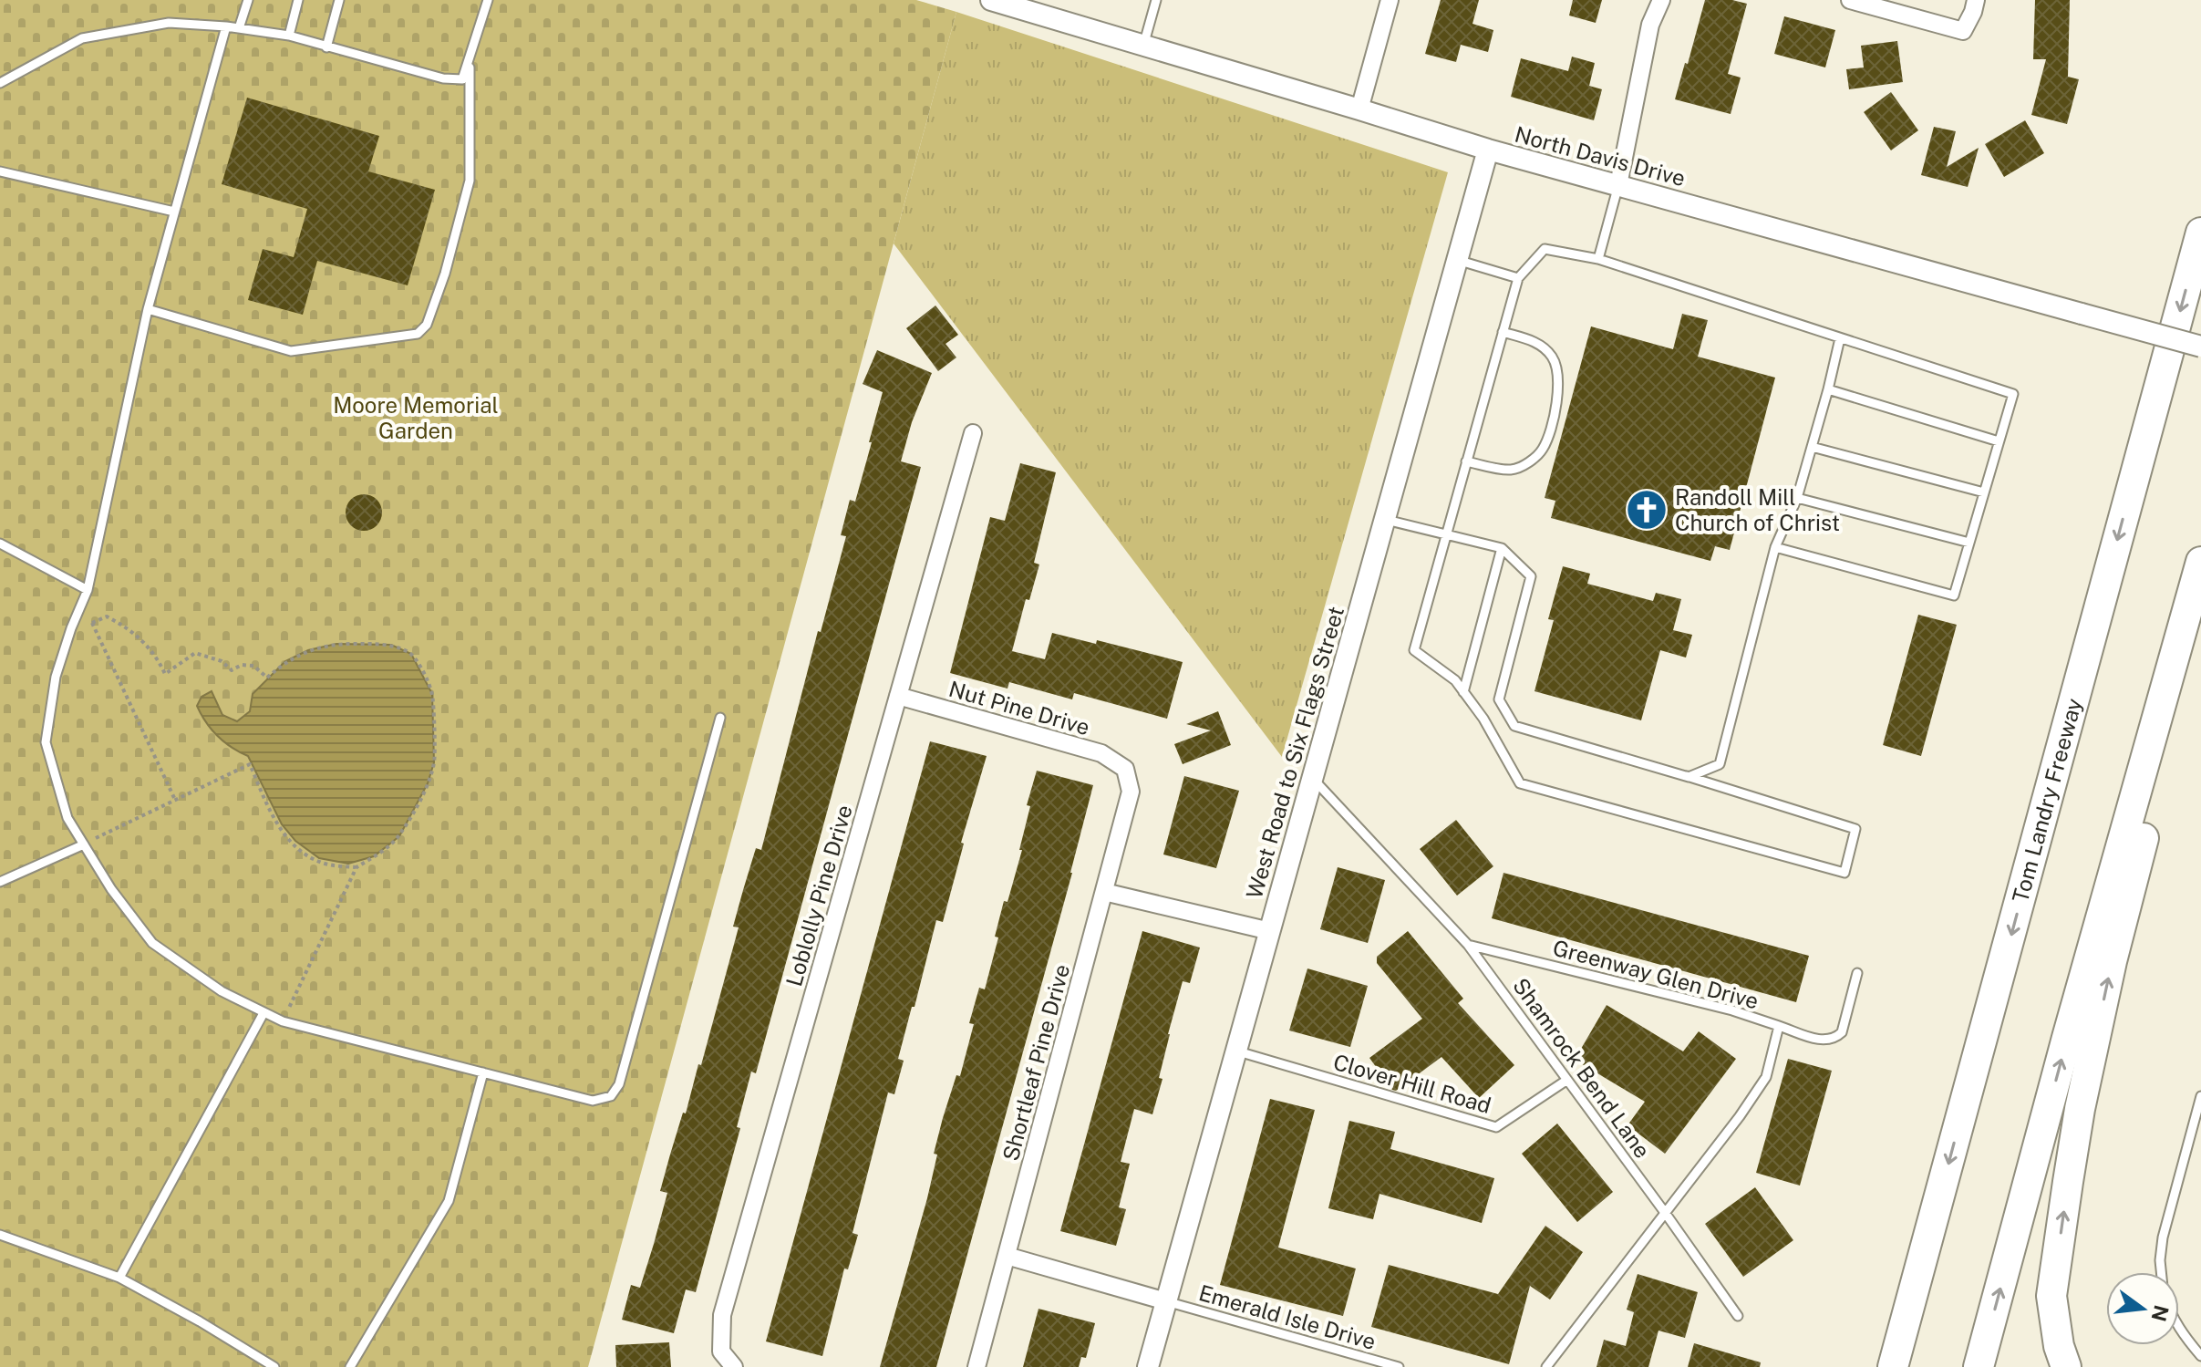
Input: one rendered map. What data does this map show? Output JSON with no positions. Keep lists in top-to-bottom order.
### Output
{
  "streets": {
    "highway": ["Tom Landry Freeway"],
    "street": [
      "North Davis Drive",
      "Nut Pine Drive",
      "West Road to Six Flags Street",
      "Loblolly Pine Drive",
      "Shortleaf Pine Drive"
    ],
    "lane": [
      "Greenway Glen Drive",
      "Shamrock Bend Lane",
      "Clover Hill Road",
      "Emerald Isle Drive"
    ]
  },
  "crossings": [
    ["North Davis Drive", "West Road to Six Flags Street"],
    ["Nut Pine Drive", "Loblolly Pine Drive"],
    ["Nut Pine Drive", "Shortleaf Pine Drive"],
    ["West Road to Six Flags Street", "Clover Hill Road"],
    ["West Road to Six Flags Street", "Emerald Isle Drive"],
    ["Greenway Glen Drive", "Shamrock Bend Lane"],
    ["Shamrock Bend Lane", "Clover Hill Road"]
  ],
  "parks": ["Moore Memorial Garden"],
  "places": {
    "church": ["Randoll Mill Church of Christ"]
  },
  "north": "right"
}
